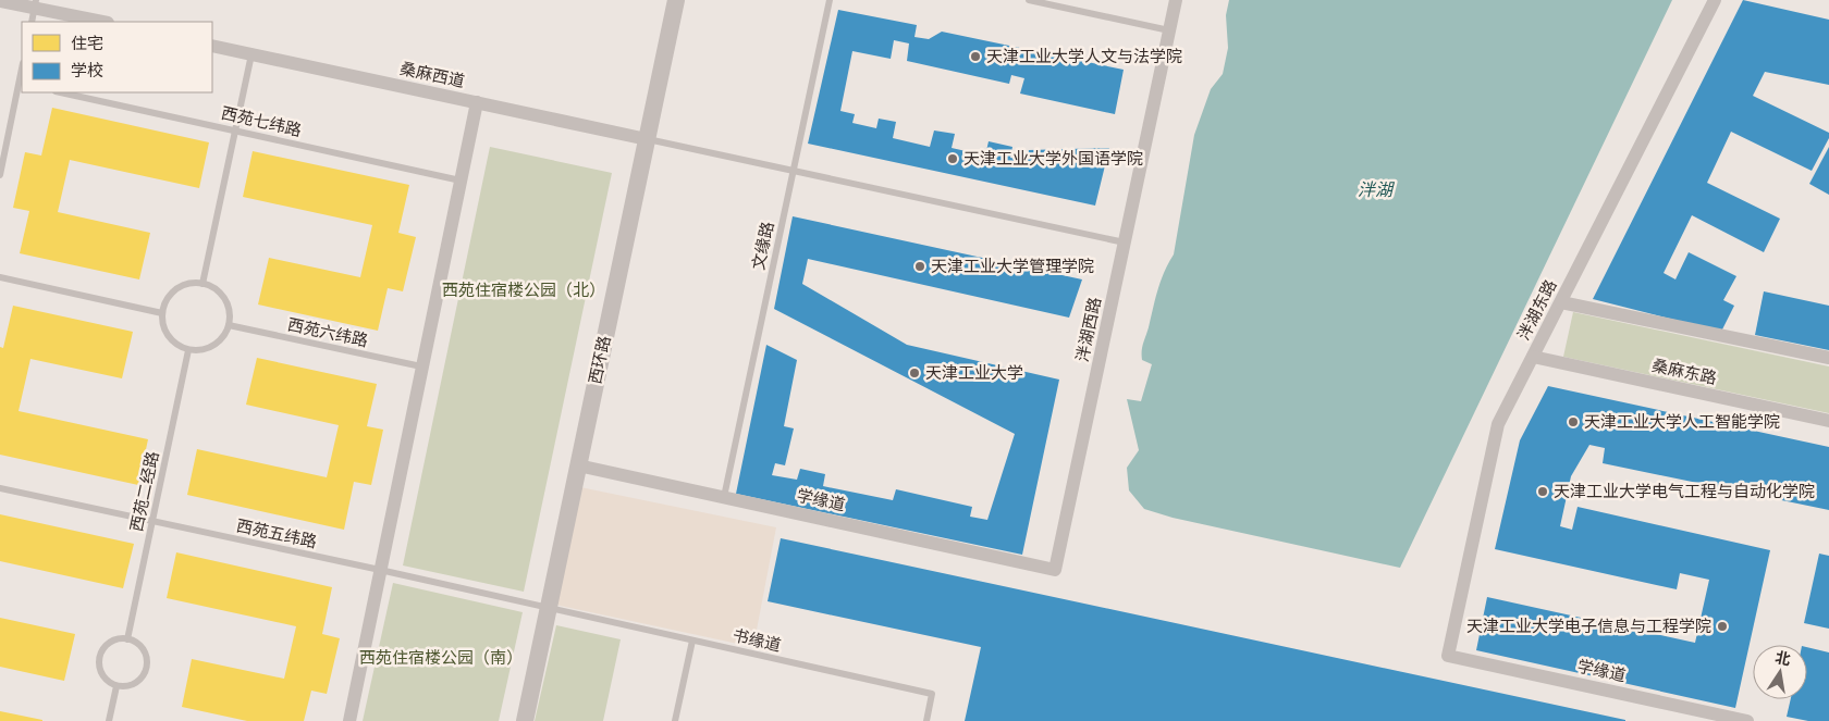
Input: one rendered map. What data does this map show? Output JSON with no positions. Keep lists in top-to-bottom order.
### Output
{
  "streets": {
    "street": [
      "桑麻西道",
      "泮湖东路",
      "泮湖西路",
      "西环路",
      "桑麻东路",
      "学缘道"
    ],
    "lane": [
      "西苑七纬路",
      "文缘路",
      "西苑六纬路",
      "西苑二经路",
      "西苑五纬路",
      "书缘道"
    ]
  },
  "crossings": [
    ["桑麻西道", "西环路"],
    ["文缘路", "学缘道"],
    ["泮湖东路", "桑麻东路"],
    ["泮湖东路", "学缘道"],
    ["泮湖西路", "学缘道"],
    ["西苑六纬路", "西苑二经路"],
    ["西环路", "学缘道"],
    ["西环路", "西苑五纬路"],
    ["西环路", "书缘道"],
    ["西苑二经路", "西苑五纬路"],
    ["西苑五纬路", "书缘道"]
  ],
  "water": ["泮湖"],
  "parks": ["西苑住宿楼公园（北）", "西苑住宿楼公园（南）"],
  "places": [
    "天津工业大学人文与法学院",
    "天津工业大学外国语学院",
    "天津工业大学管理学院",
    "天津工业大学",
    "天津工业大学人工智能学院",
    "天津工业大学电气工程与自动化学院",
    "天津工业大学电子信息与工程学院"
  ],
  "legend": ["住宅", "学校"],
  "north": "top"
}
